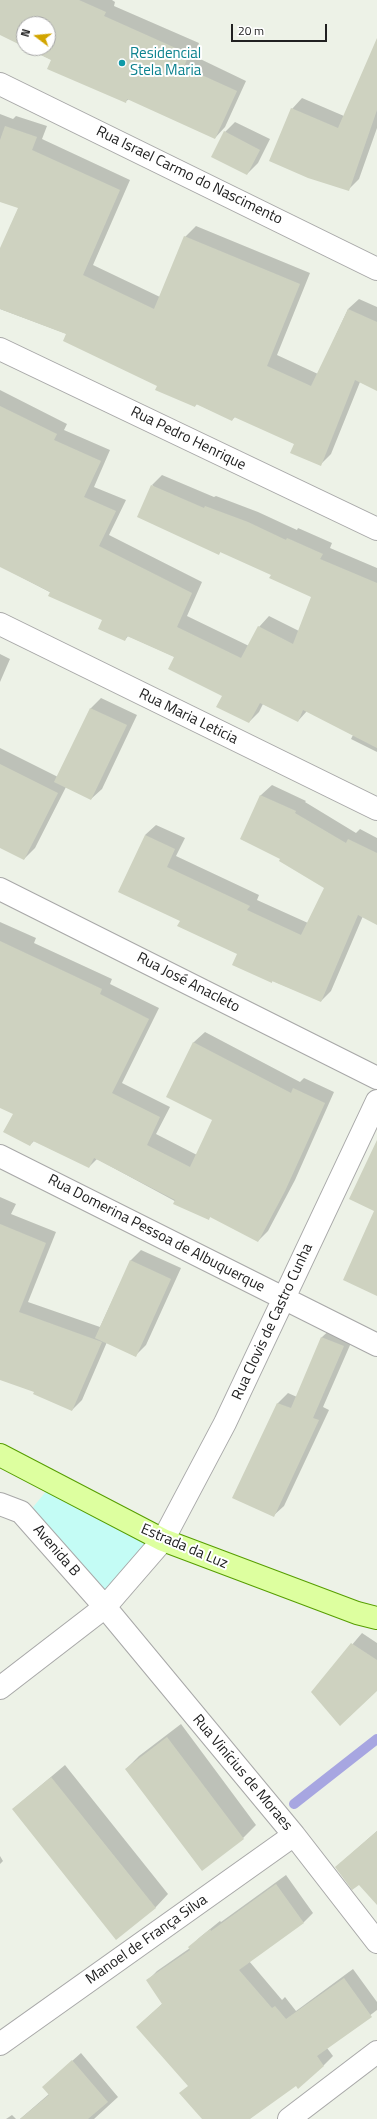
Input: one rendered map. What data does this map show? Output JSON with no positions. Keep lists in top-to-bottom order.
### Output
{
  "streets": {
    "main road": ["Estrada da Luz"],
    "street": [
      "Rua Israel Carmo do Nascimento",
      "Rua Pedro Henrique",
      "Rua Maria Leticia",
      "Rua José Anacleto",
      "Rua Domerina Pessoa de Albuquerque",
      "Rua Clovis de Castro Cunha",
      "Avenida B",
      "Rua Vinícius de Moraes",
      "Manoel de França Silva"
    ]
  },
  "crossings": [
    ["Rua Domerina Pessoa de Albuquerque", "Rua Clovis de Castro Cunha"],
    ["Rua Clovis de Castro Cunha", "Estrada da Luz"],
    ["Rua Clovis de Castro Cunha", "Avenida B"],
    ["Rua Clovis de Castro Cunha", "Rua Vinícius de Moraes"],
    ["Avenida B", "Rua Vinícius de Moraes"],
    ["Rua Vinícius de Moraes", "Manoel de França Silva"]
  ],
  "places": ["Residencial Stela Maria"],
  "scale_bar": "20 m",
  "north": "left"
}
